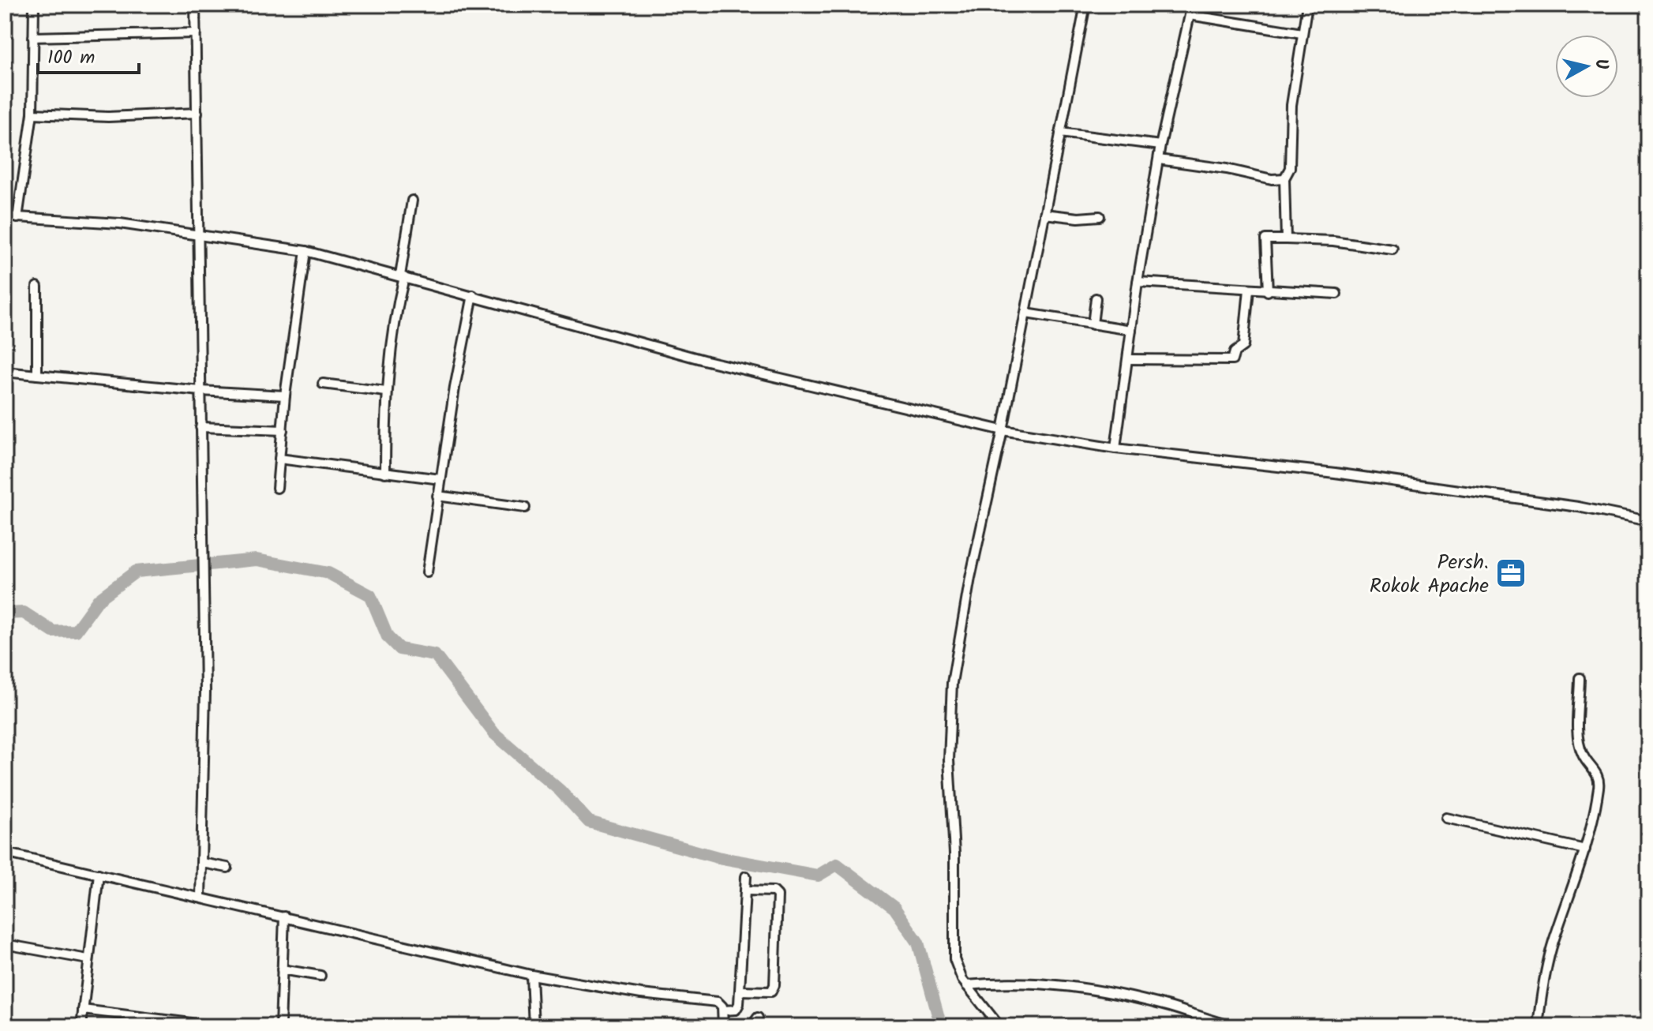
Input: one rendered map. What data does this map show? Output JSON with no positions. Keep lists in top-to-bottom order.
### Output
{
  "places": {
    "office": ["Persh. Rokok Apache"]
  },
  "scale_bar": "100 m",
  "north": "right"
}
